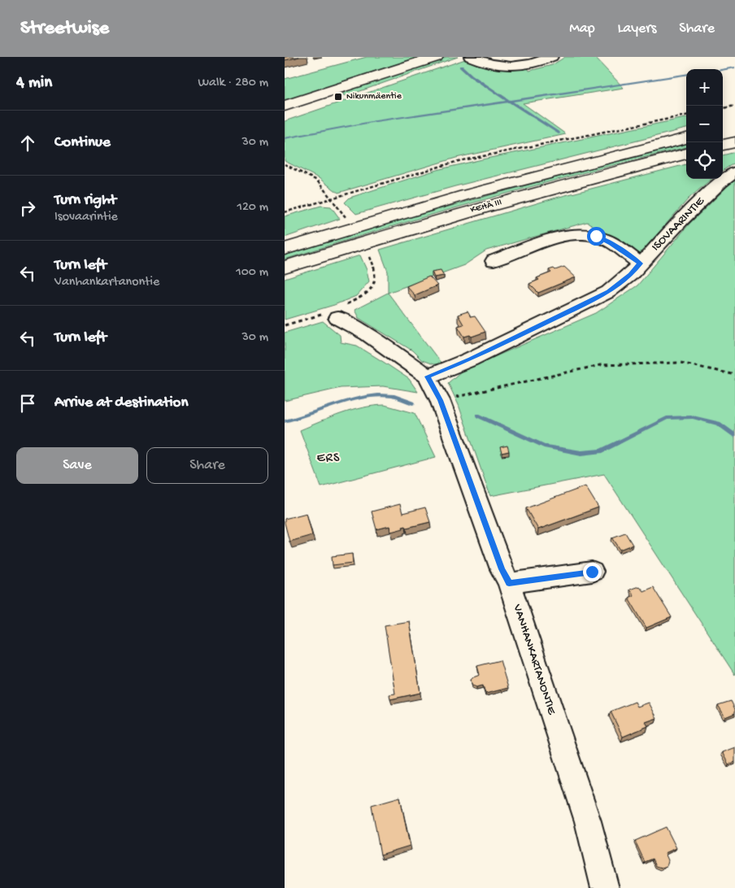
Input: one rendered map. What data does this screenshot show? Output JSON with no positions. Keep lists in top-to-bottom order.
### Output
{
  "streets": {
    "main road": ["KEHÄ III"],
    "street": ["ISOVAARINTIE", "VANHANKARTANONTIE"]
  },
  "crossings": [
    ["ISOVAARINTIE", "VANHANKARTANONTIE"]
  ],
  "districts": ["ERS"],
  "places": {
    "transit": ["Nikunmäentie"]
  },
  "page": {
    "header": "Streetwise",
    "nav": ["Map", "Layers", "Share"],
    "heading": ["4 min", "Walk · 280 m"],
    "map_buttons": ["+", "−"],
    "list": [
      ["Continue", "30 m"],
      ["Turn right", "Isovaarintie", "120 m"],
      ["Turn left", "Vanhankartanontie", "100 m"],
      ["Turn left", "30 m"],
      "Arrive at destination"
    ],
    "buttons": ["Save", "Share"]
  }
}
